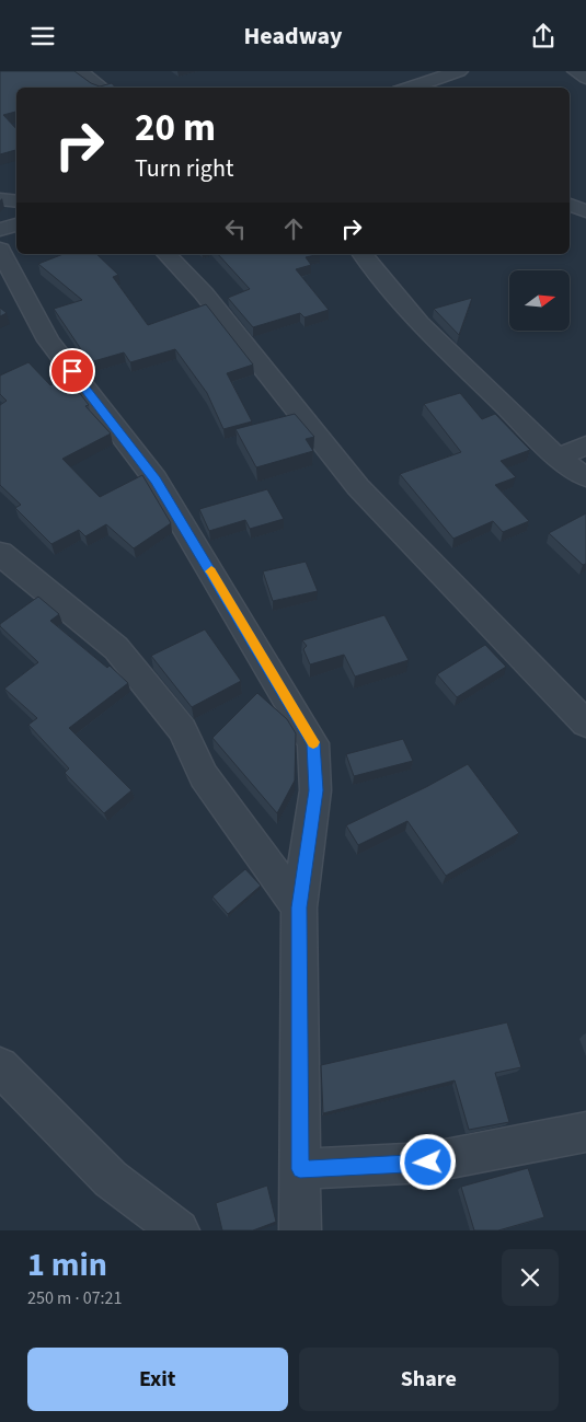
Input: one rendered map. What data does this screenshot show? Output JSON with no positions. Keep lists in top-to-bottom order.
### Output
{
  "north": "right",
  "page": {
    "header": "Headway",
    "turn": ["20 m", "Turn right"],
    "heading": ["1 min", "250 m · 07:21"],
    "buttons": ["Exit", "Share"]
  }
}
